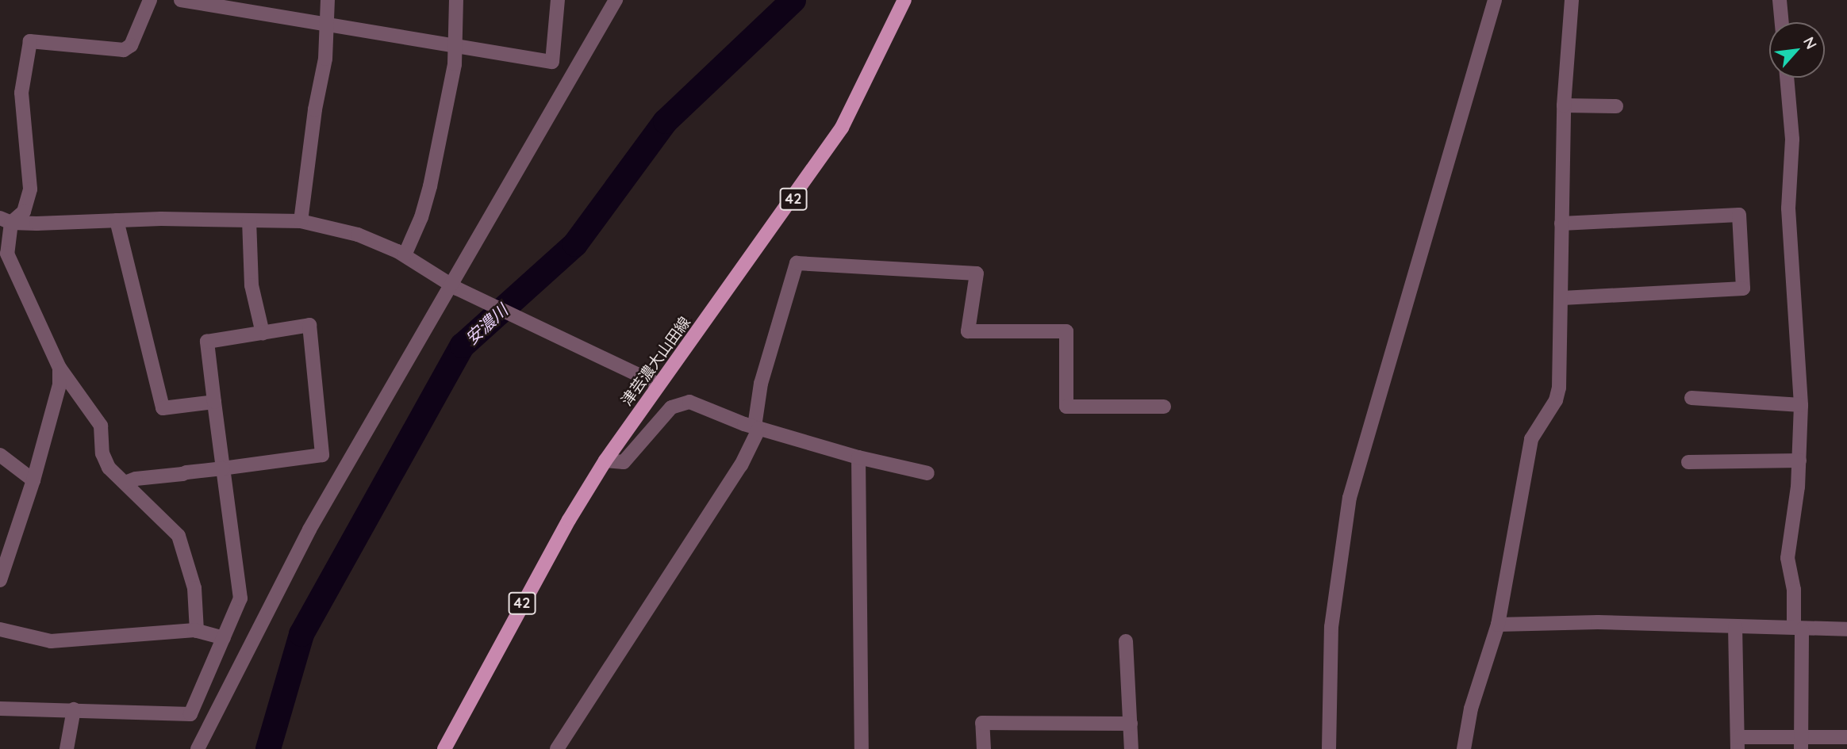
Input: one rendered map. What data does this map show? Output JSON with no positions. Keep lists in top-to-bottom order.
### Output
{
  "streets": {
    "main road": ["42", "津芸濃大山田線"]
  },
  "water": ["安濃川"],
  "north": "top right"
}
